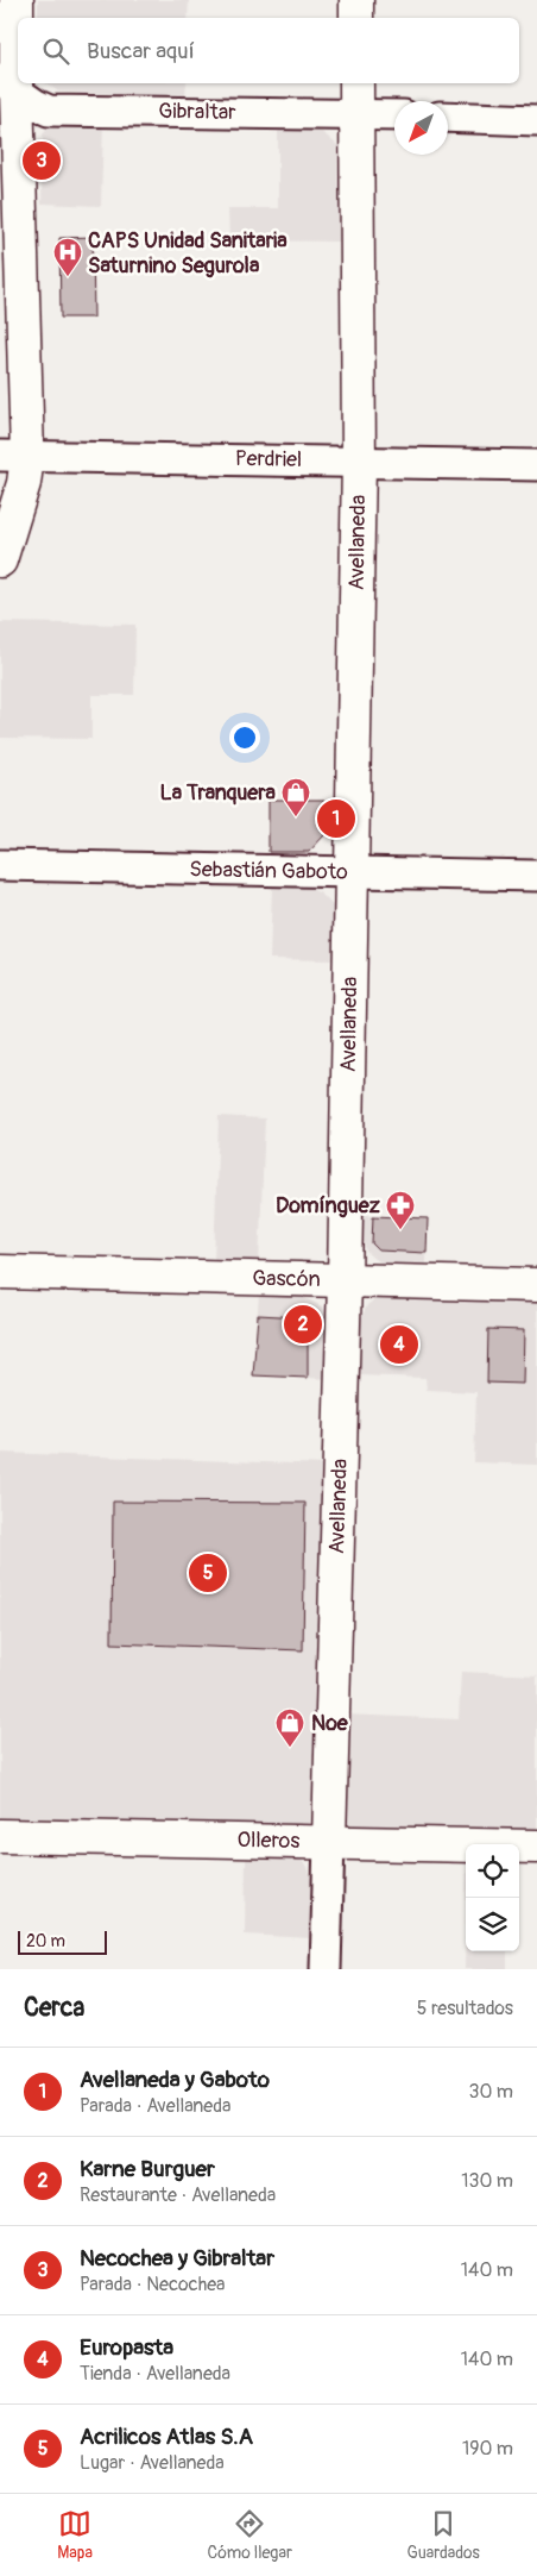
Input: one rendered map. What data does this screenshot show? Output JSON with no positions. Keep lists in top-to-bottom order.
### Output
{
  "streets": {
    "street": [
      "Gibraltar",
      "Perdriel",
      "Avellaneda",
      "Sebastián Gaboto",
      "Gascón",
      "Olleros"
    ]
  },
  "crossings": [
    ["Gibraltar", "Avellaneda"],
    ["Perdriel", "Avellaneda"],
    ["Avellaneda", "Sebastián Gaboto"],
    ["Avellaneda", "Gascón"],
    ["Avellaneda", "Olleros"]
  ],
  "places": {
    "hospital": ["CAPS Unidad Sanitaria Saturnino Segurola"],
    "shop": ["La Tranquera", "Noe"],
    "pharmacy": ["Domínguez"]
  },
  "scale_bar": "20 m",
  "north": "bottom left",
  "page": {
    "search": "Buscar aquí",
    "pins": [
      "3",
      "1",
      "2",
      "4",
      "5"
    ],
    "scale": "20 m",
    "heading": ["Cerca", "5 resultados"],
    "list": [
      {
        "mark": "1",
        "name": "Avellaneda y Gaboto",
        "note": "Parada · Avellaneda",
        "value": "30 m"
      },
      {
        "mark": "2",
        "name": "Karne Burguer",
        "note": "Restaurante · Avellaneda",
        "value": "130 m"
      },
      {
        "mark": "3",
        "name": "Necochea y Gibraltar",
        "note": "Parada · Necochea",
        "value": "140 m"
      },
      {
        "mark": "4",
        "name": "Europasta",
        "note": "Tienda · Avellaneda",
        "value": "140 m"
      },
      {
        "mark": "5",
        "name": "Acrilicos Atlas S.A",
        "note": "Lugar · Avellaneda",
        "value": "190 m"
      }
    ],
    "nav": ["Mapa", "Cómo llegar", "Guardados"]
  }
}
